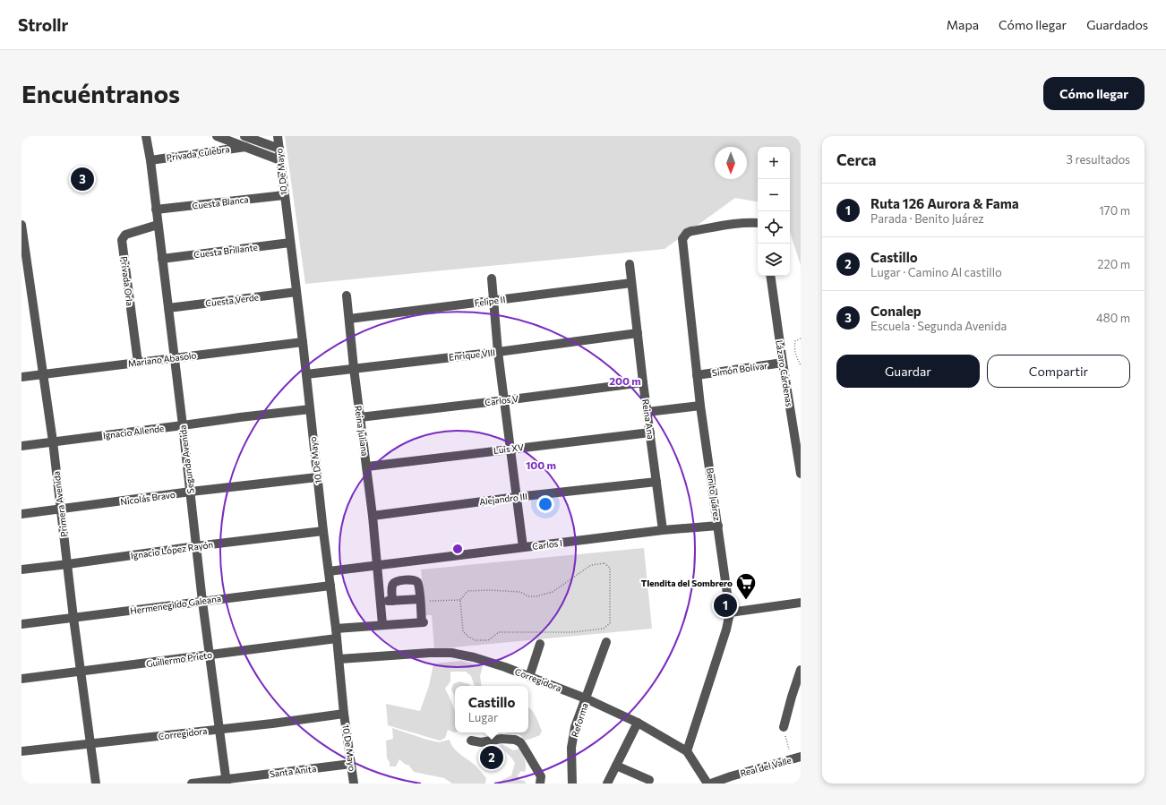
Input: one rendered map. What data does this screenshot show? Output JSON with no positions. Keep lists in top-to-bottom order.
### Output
{
  "streets": {
    "street": [
      "Privada Culebra",
      "10 De Mayo",
      "Cuesta Blanca",
      "Cuesta Brillante",
      "Privada Orla",
      "Cuesta Verde",
      "Felipe II",
      "Enrique VIII",
      "Mariano Abasolo",
      "Simón Bolívar",
      "Lázaro Cárdenas",
      "Carlos V",
      "Reina Ana",
      "Reina Juliana",
      "Ignacio Allende",
      "Luis XV",
      "Segunda Avenida",
      "Benito Juárez",
      "Nicolás Bravo",
      "Alejandro III",
      "Primera Avenida",
      "Carlos I",
      "Ignacio López Rayón",
      "Hermenegildo Galeana",
      "Guillermo Prieto",
      "Corregidora",
      "Reforma",
      "Real del Valle",
      "Santa Anita"
    ]
  },
  "crossings": [
    ["Privada Culebra", "Segunda Avenida"],
    ["10 De Mayo", "Cuesta Blanca"],
    ["10 De Mayo", "Cuesta Brillante"],
    ["10 De Mayo", "Cuesta Verde"],
    ["10 De Mayo", "Enrique VIII"],
    ["10 De Mayo", "Mariano Abasolo"],
    ["10 De Mayo", "Ignacio Allende"],
    ["10 De Mayo", "Nicolás Bravo"],
    ["10 De Mayo", "Carlos I"],
    ["10 De Mayo", "Ignacio López Rayón"],
    ["10 De Mayo", "Hermenegildo Galeana"],
    ["10 De Mayo", "Guillermo Prieto"],
    ["10 De Mayo", "Corregidora"],
    ["10 De Mayo", "Santa Anita"],
    ["Cuesta Blanca", "Segunda Avenida"],
    ["Cuesta Brillante", "Segunda Avenida"],
    ["Privada Orla", "Mariano Abasolo"],
    ["Privada Orla", "Segunda Avenida"],
    ["Cuesta Verde", "Segunda Avenida"],
    ["Felipe II", "Reina Ana"],
    ["Felipe II", "Reina Juliana"],
    ["Enrique VIII", "Reina Ana"],
    ["Enrique VIII", "Reina Juliana"],
    ["Mariano Abasolo", "Segunda Avenida"],
    ["Mariano Abasolo", "Primera Avenida"],
    ["Simón Bolívar", "Lázaro Cárdenas"],
    ["Simón Bolívar", "Benito Juárez"],
    ["Carlos V", "Reina Ana"],
    ["Carlos V", "Reina Juliana"],
    ["Reina Ana", "Luis XV"],
    ["Reina Ana", "Alejandro III"],
    ["Reina Ana", "Carlos I"],
    ["Reina Juliana", "Luis XV"],
    ["Reina Juliana", "Alejandro III"],
    ["Reina Juliana", "Carlos I"],
    ["Ignacio Allende", "Segunda Avenida"],
    ["Ignacio Allende", "Primera Avenida"],
    ["Segunda Avenida", "Nicolás Bravo"],
    ["Segunda Avenida", "Ignacio López Rayón"],
    ["Segunda Avenida", "Hermenegildo Galeana"],
    ["Segunda Avenida", "Guillermo Prieto"],
    ["Segunda Avenida", "Corregidora"],
    ["Segunda Avenida", "Santa Anita"],
    ["Benito Juárez", "Carlos I"],
    ["Benito Juárez", "Corregidora"],
    ["Nicolás Bravo", "Primera Avenida"],
    ["Primera Avenida", "Ignacio López Rayón"],
    ["Primera Avenida", "Hermenegildo Galeana"],
    ["Primera Avenida", "Guillermo Prieto"],
    ["Primera Avenida", "Corregidora"],
    ["Corregidora", "Reforma"]
  ],
  "places": {
    "supermarket": ["TIendita del Sombrero"]
  },
  "north": "bottom",
  "page": {
    "header": "Strollr",
    "nav": ["Mapa", "Cómo llegar", "Guardados"],
    "buttons": [
      "Cómo llegar",
      ["Guardar", "Compartir"]
    ],
    "title": "Encuéntranos",
    "heading": ["Cerca", "3 resultados"],
    "map_buttons": ["+", "−"],
    "pins": ["3", "1", "2"],
    "list": [
      {
        "mark": "1",
        "name": "Ruta 126 Aurora & Fama",
        "note": "Parada · Benito Juárez",
        "value": "170 m"
      },
      {
        "mark": "2",
        "name": "Castillo",
        "note": "Lugar · Camino Al castillo",
        "value": "220 m"
      },
      {
        "mark": "3",
        "name": "Conalep",
        "note": "Escuela · Segunda Avenida",
        "value": "480 m"
      }
    ],
    "popup": ["Castillo", "Lugar"]
  },
  "rings": ["200 m", "100 m"]
}
